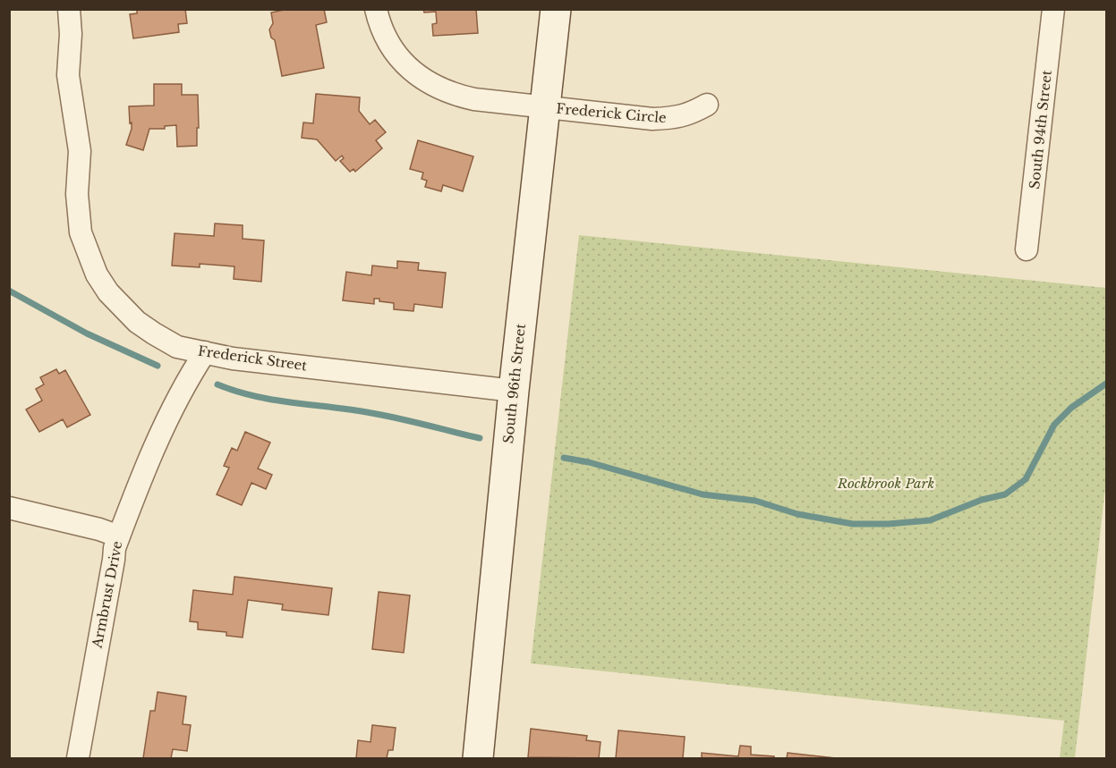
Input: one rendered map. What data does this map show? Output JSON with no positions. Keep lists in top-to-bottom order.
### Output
{
  "streets": {
    "street": [
      "Frederick Circle",
      "South 94th Street",
      "Frederick Street",
      "South 96th Street",
      "Armbrust Drive"
    ]
  },
  "crossings": [
    ["Frederick Circle", "South 96th Street"],
    ["Frederick Street", "South 96th Street"],
    ["Frederick Street", "Armbrust Drive"]
  ],
  "parks": ["Rockbrook Park"]
}
